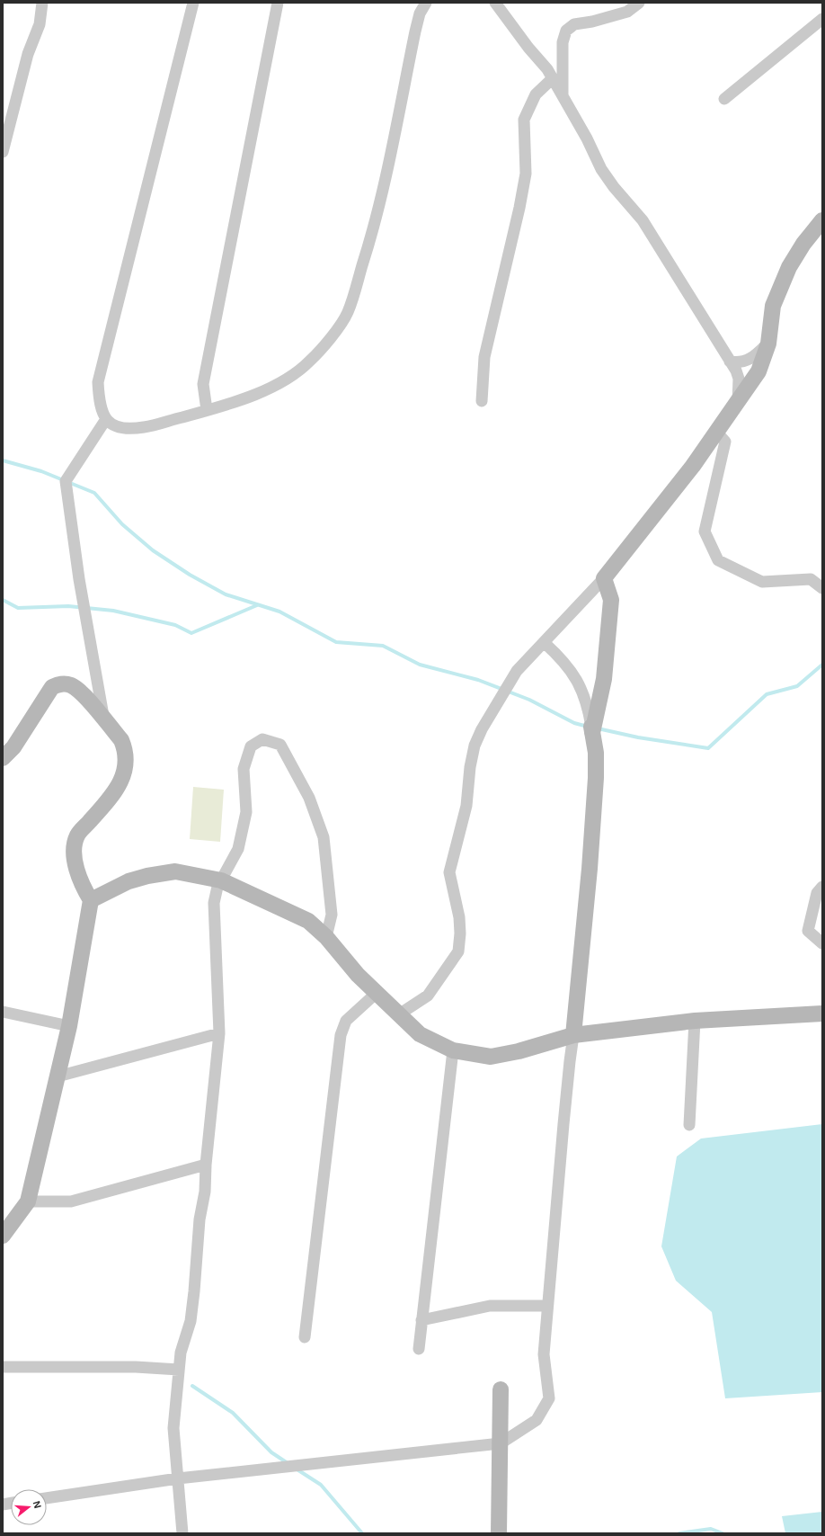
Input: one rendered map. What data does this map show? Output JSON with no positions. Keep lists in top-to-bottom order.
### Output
{
  "north": "right"
}
